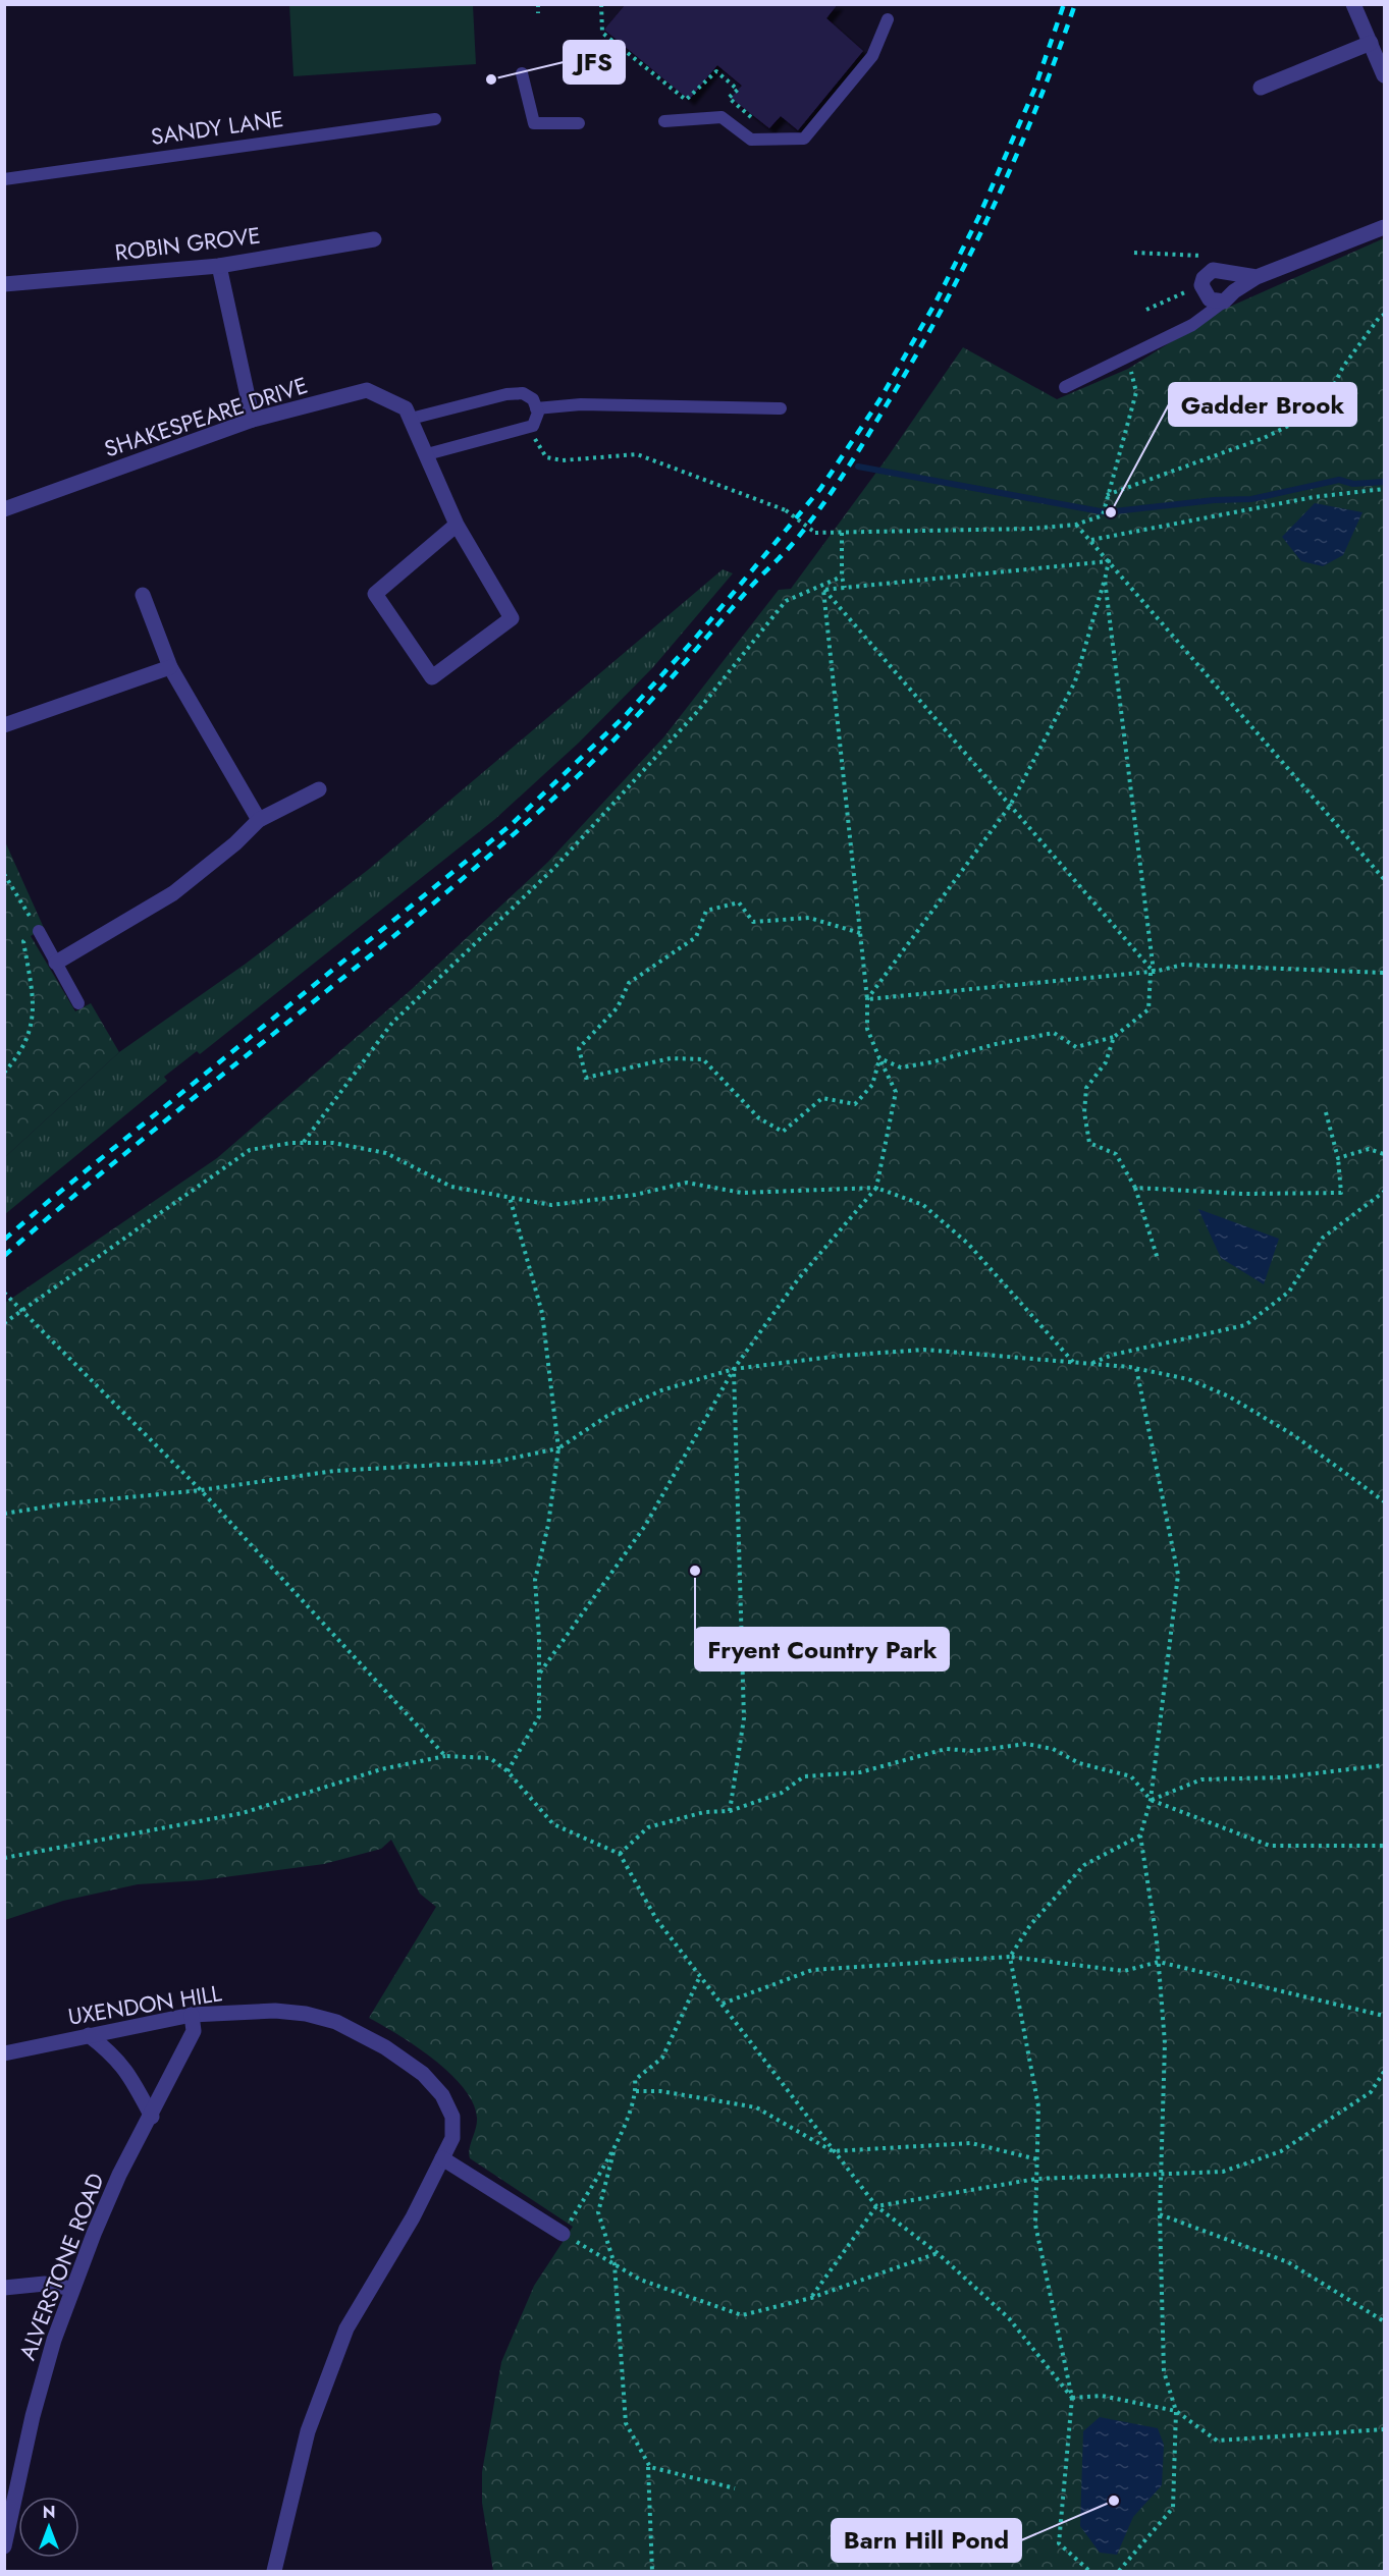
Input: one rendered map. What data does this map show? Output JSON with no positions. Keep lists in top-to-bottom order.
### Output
{
  "streets": {
    "street": [
      "ROBIN GROVE",
      "SHAKESPEARE DRIVE",
      "UXENDON HILL",
      "ALVERSTONE ROAD"
    ],
    "lane": ["SANDY LANE"]
  },
  "crossings": [
    ["UXENDON HILL", "ALVERSTONE ROAD"]
  ],
  "places": [
    "JFS",
    "Gadder Brook",
    "Fryent Country Park",
    "Barn Hill Pond"
  ],
  "north": "top"
}
